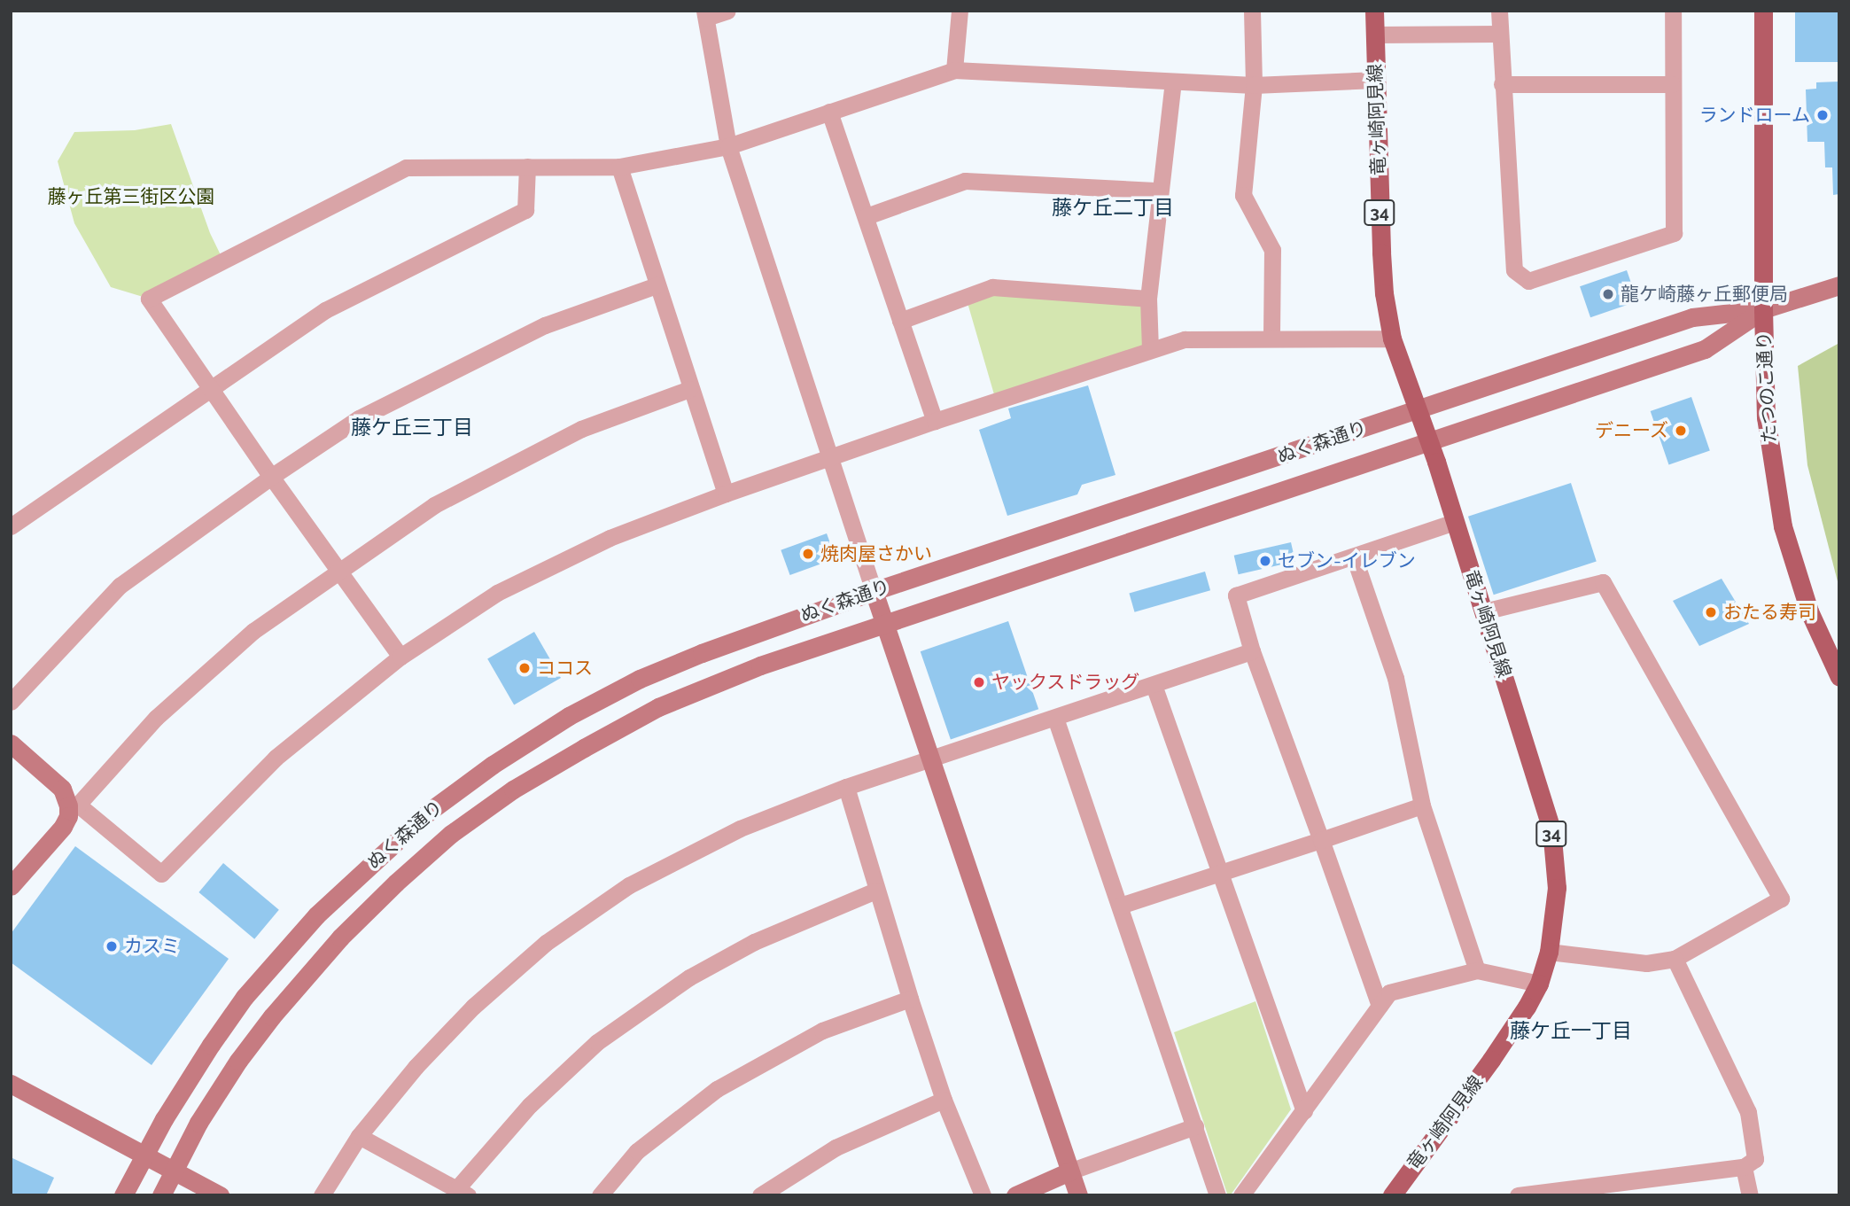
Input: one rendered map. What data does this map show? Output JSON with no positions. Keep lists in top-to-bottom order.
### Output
{
  "streets": {
    "main road": [
      "竜ヶ崎阿見線",
      "34",
      "たつのこ通り",
      "ぬく森通り"
    ]
  },
  "crossings": [
    ["竜ヶ崎阿見線", "ぬく森通り"],
    ["たつのこ通り", "ぬく森通り"]
  ],
  "districts": ["藤ケ丘二丁目", "藤ケ丘三丁目", "藤ケ丘一丁目"],
  "parks": ["藤ヶ丘第三街区公園"],
  "places": [
    "ランドローム",
    "龍ケ崎藤ヶ丘郵便局",
    "デニーズ",
    "焼肉屋さかい",
    "セブン-イレブン",
    "おたる寿司",
    "ココス",
    "ヤックスドラッグ",
    "カスミ"
  ]
}
